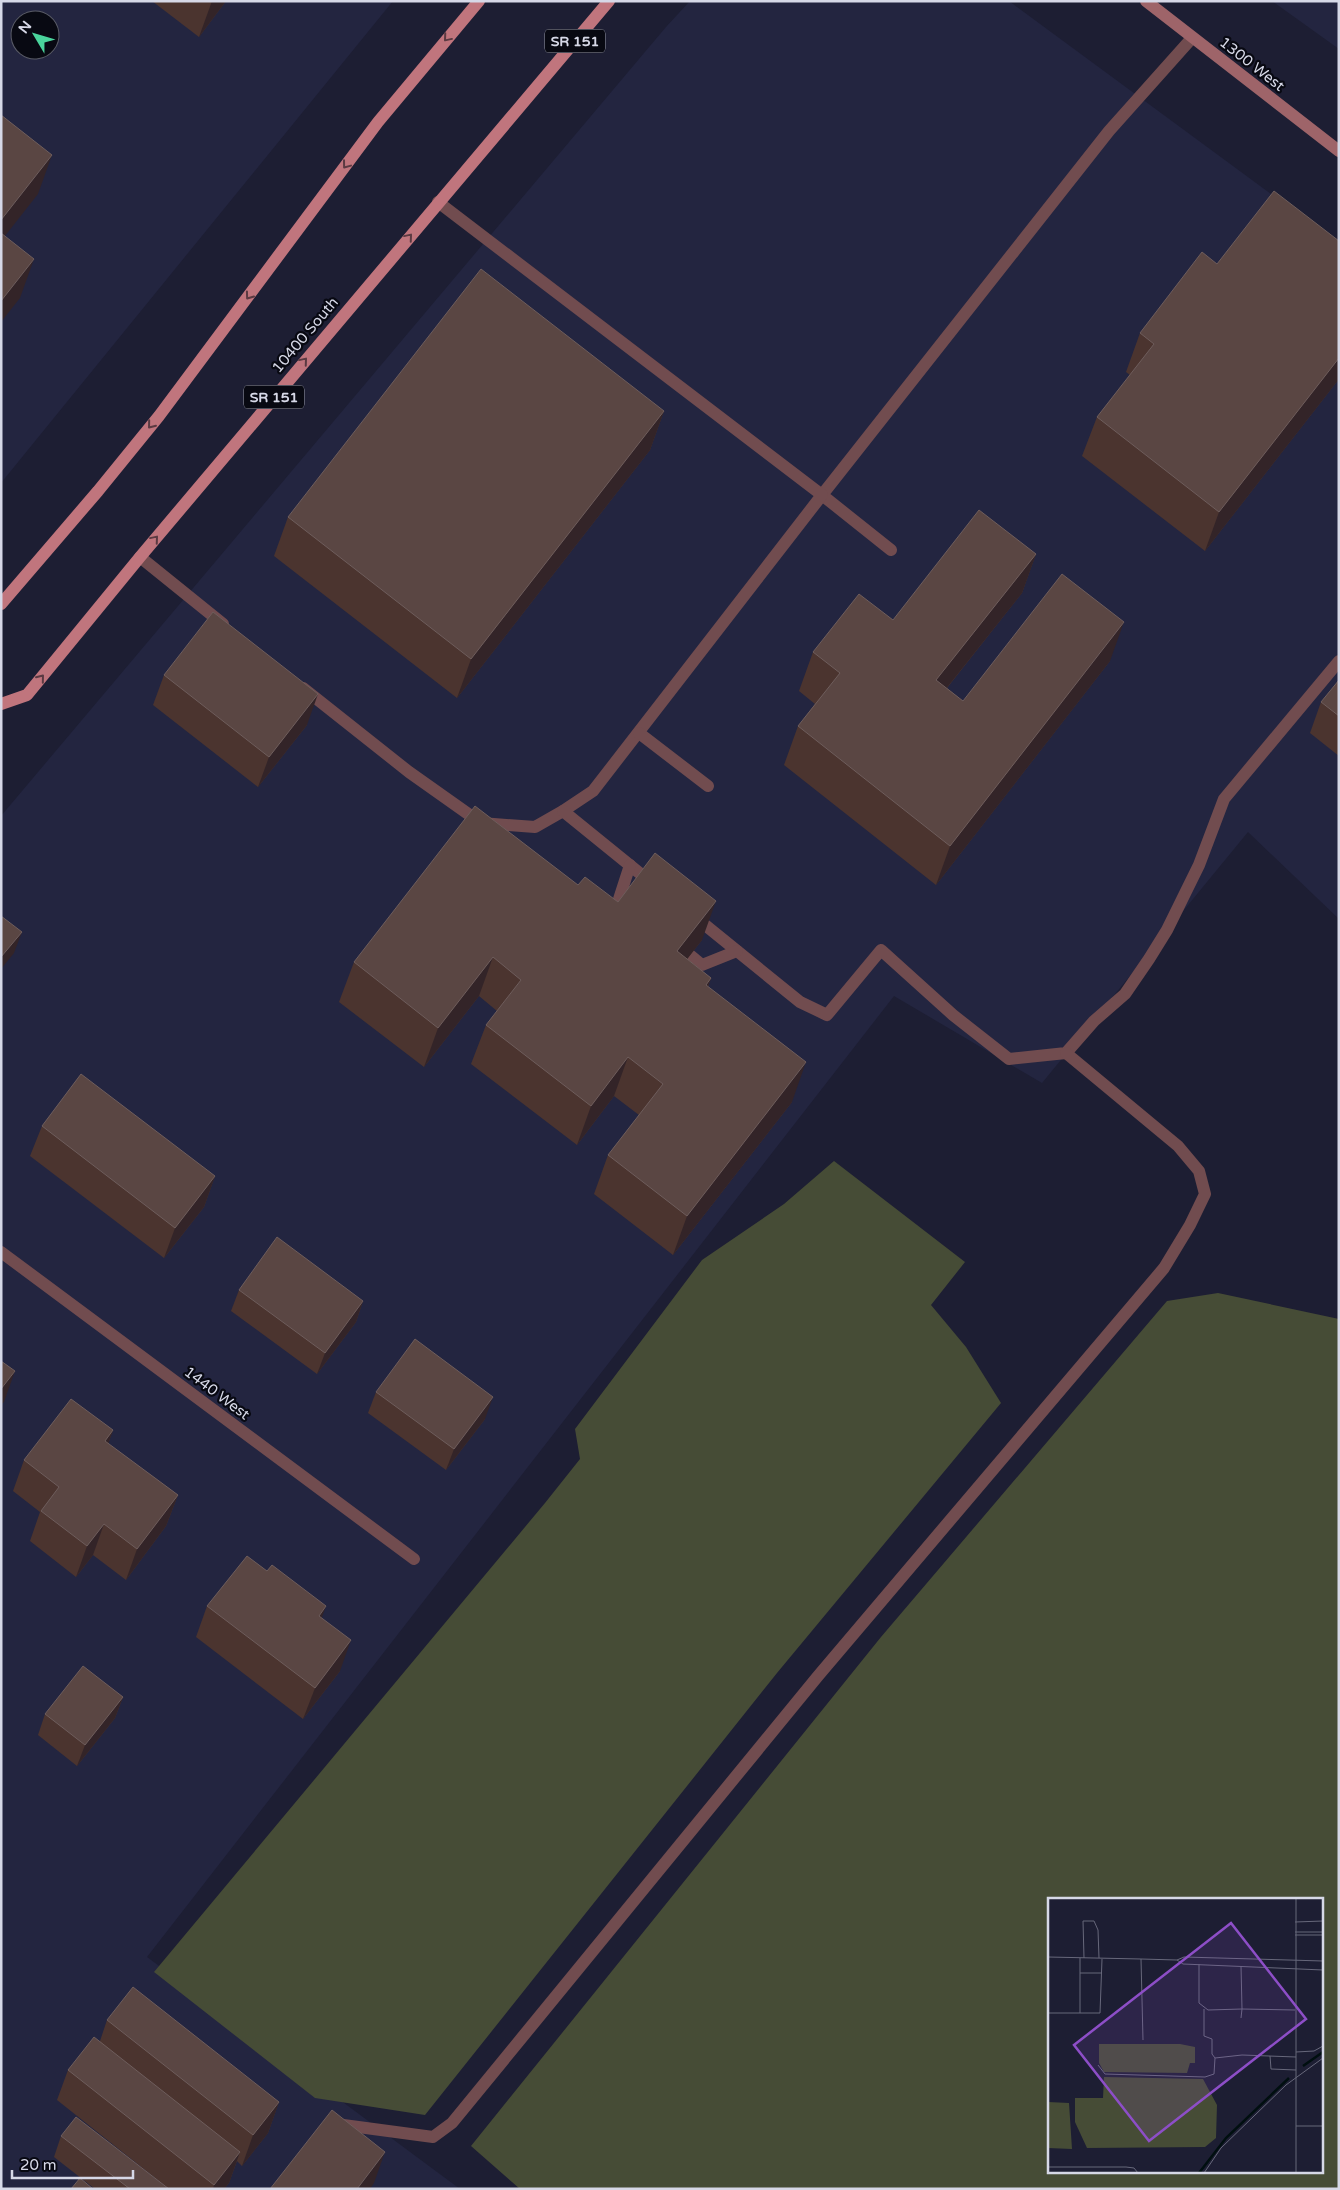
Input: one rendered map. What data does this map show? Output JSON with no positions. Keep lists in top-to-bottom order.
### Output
{
  "streets": {
    "main road": ["SR 151", "10400 South"],
    "street": ["1300 West", "1440 West"]
  },
  "scale_bar": "20 m",
  "north": "top left"
}
